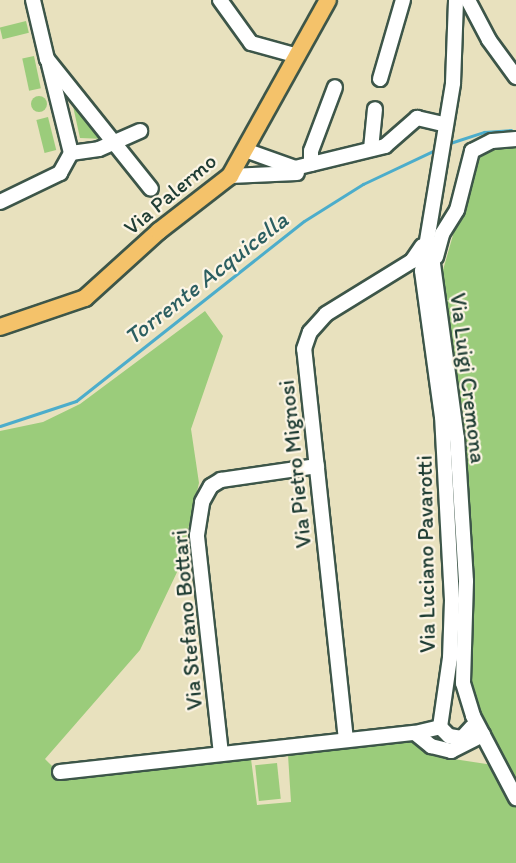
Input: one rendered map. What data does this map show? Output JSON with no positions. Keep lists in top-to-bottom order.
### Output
{
  "streets": {
    "main road": ["Via Palermo"],
    "street": [
      "Via Luigi Cremona",
      "Via Pietro Mignosi",
      "Via Luciano Pavarotti",
      "Via Stefano Bottari"
    ]
  },
  "crossings": [
    ["Via Luigi Cremona", "Via Pietro Mignosi"],
    ["Via Pietro Mignosi", "Via Luciano Pavarotti"],
    ["Via Pietro Mignosi", "Via Stefano Bottari"]
  ],
  "water": ["Torrente Acquicella"]
}
